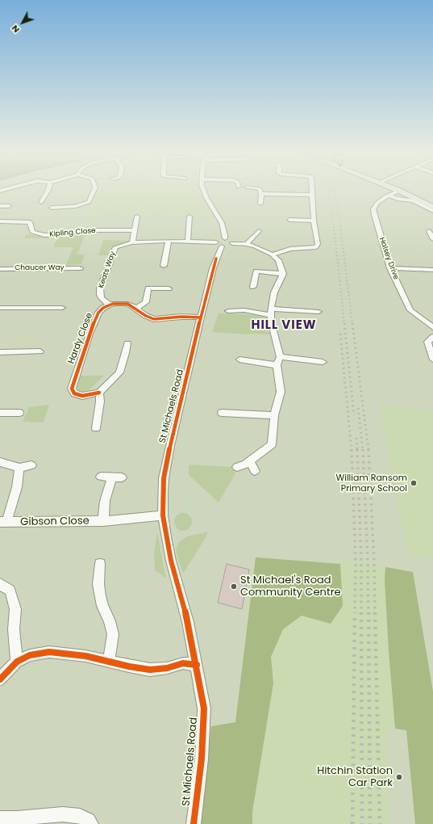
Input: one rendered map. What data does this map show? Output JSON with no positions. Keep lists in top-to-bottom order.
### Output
{
  "streets": {
    "street": [
      "Kipling Close",
      "Halsey Drive",
      "Chaucer Way",
      "Keats Way",
      "Hardy Close",
      "St Michaels Road",
      "Gibson Close"
    ]
  },
  "crossings": [
    ["Keats Way", "Hardy Close"],
    ["St Michaels Road", "Gibson Close"]
  ],
  "districts": ["HILL VIEW"],
  "places": ["William Ransom Primary School", "St Michael's Road Community Centre", "Hitchin Station Car Park"],
  "north": "bottom left"
}
